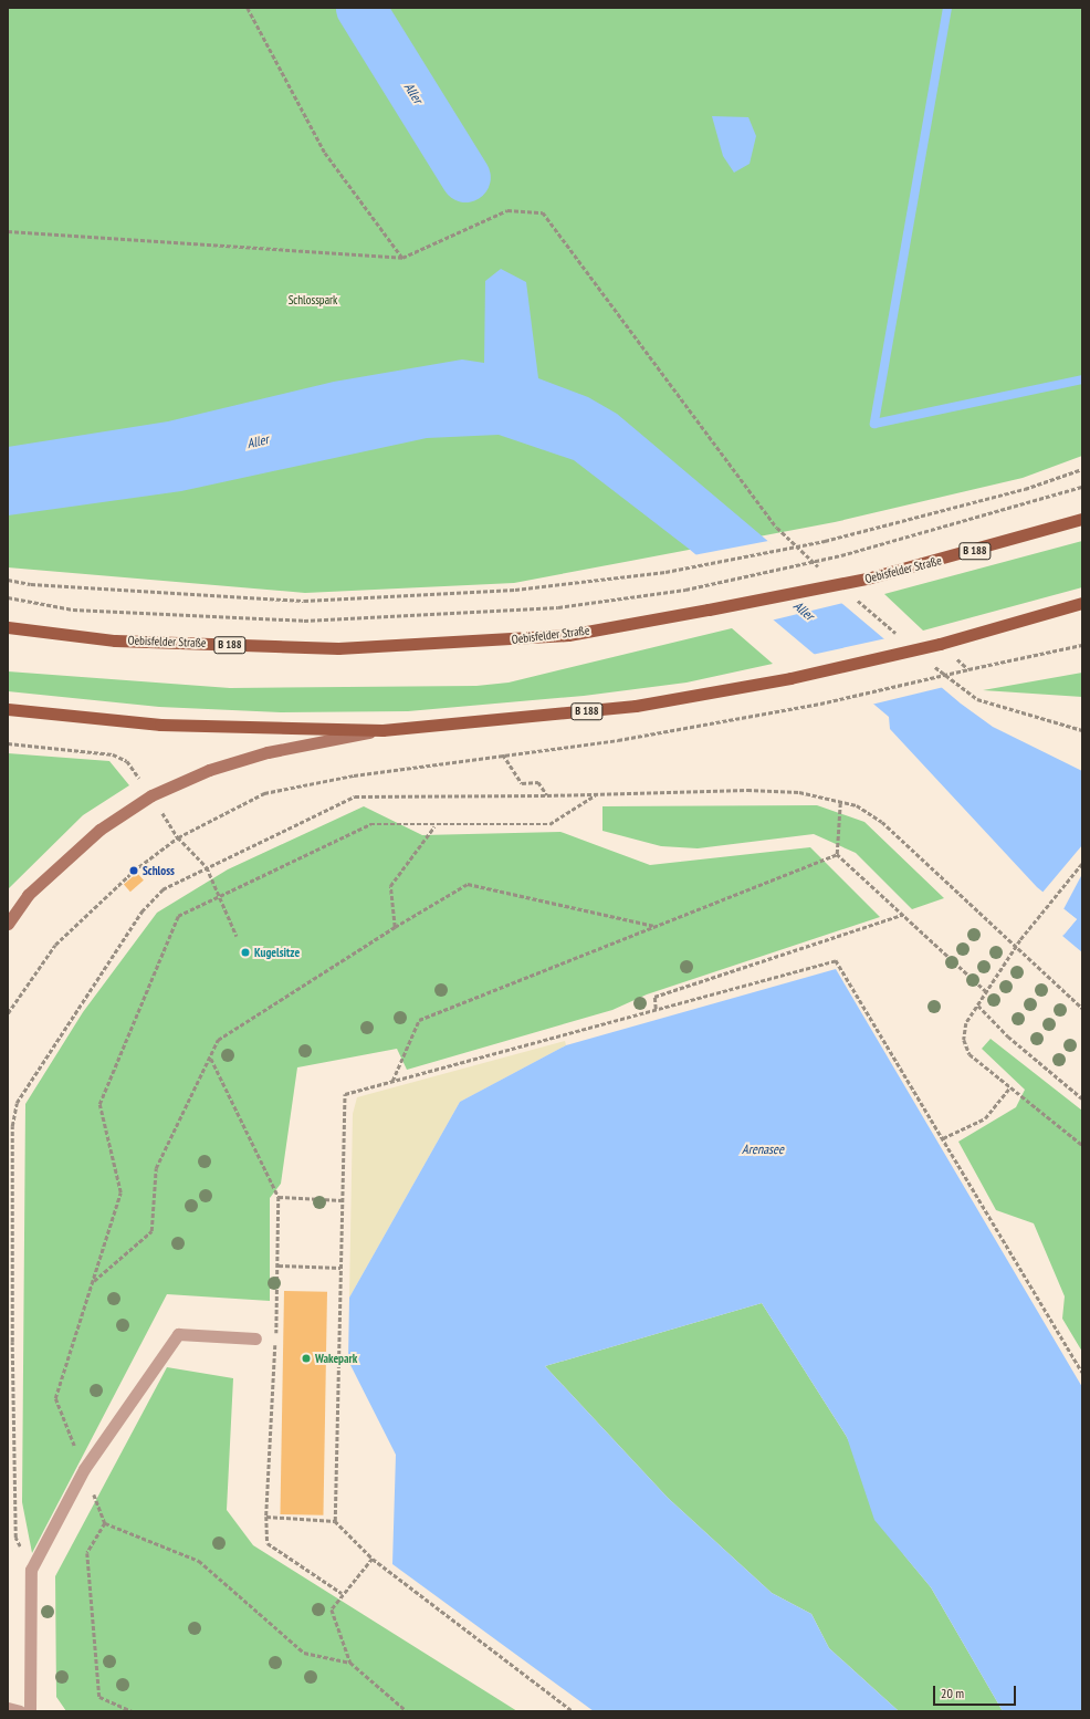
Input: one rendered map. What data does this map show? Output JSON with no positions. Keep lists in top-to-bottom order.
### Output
{
  "streets": {
    "main road": ["B 188", "Oebisfelder Straße"]
  },
  "water": ["Aller", "Arenasee"],
  "parks": ["Schlosspark"],
  "places": ["Schloss", "Kugelsitze", "Wakepark"],
  "scale_bar": "20 m"
}
